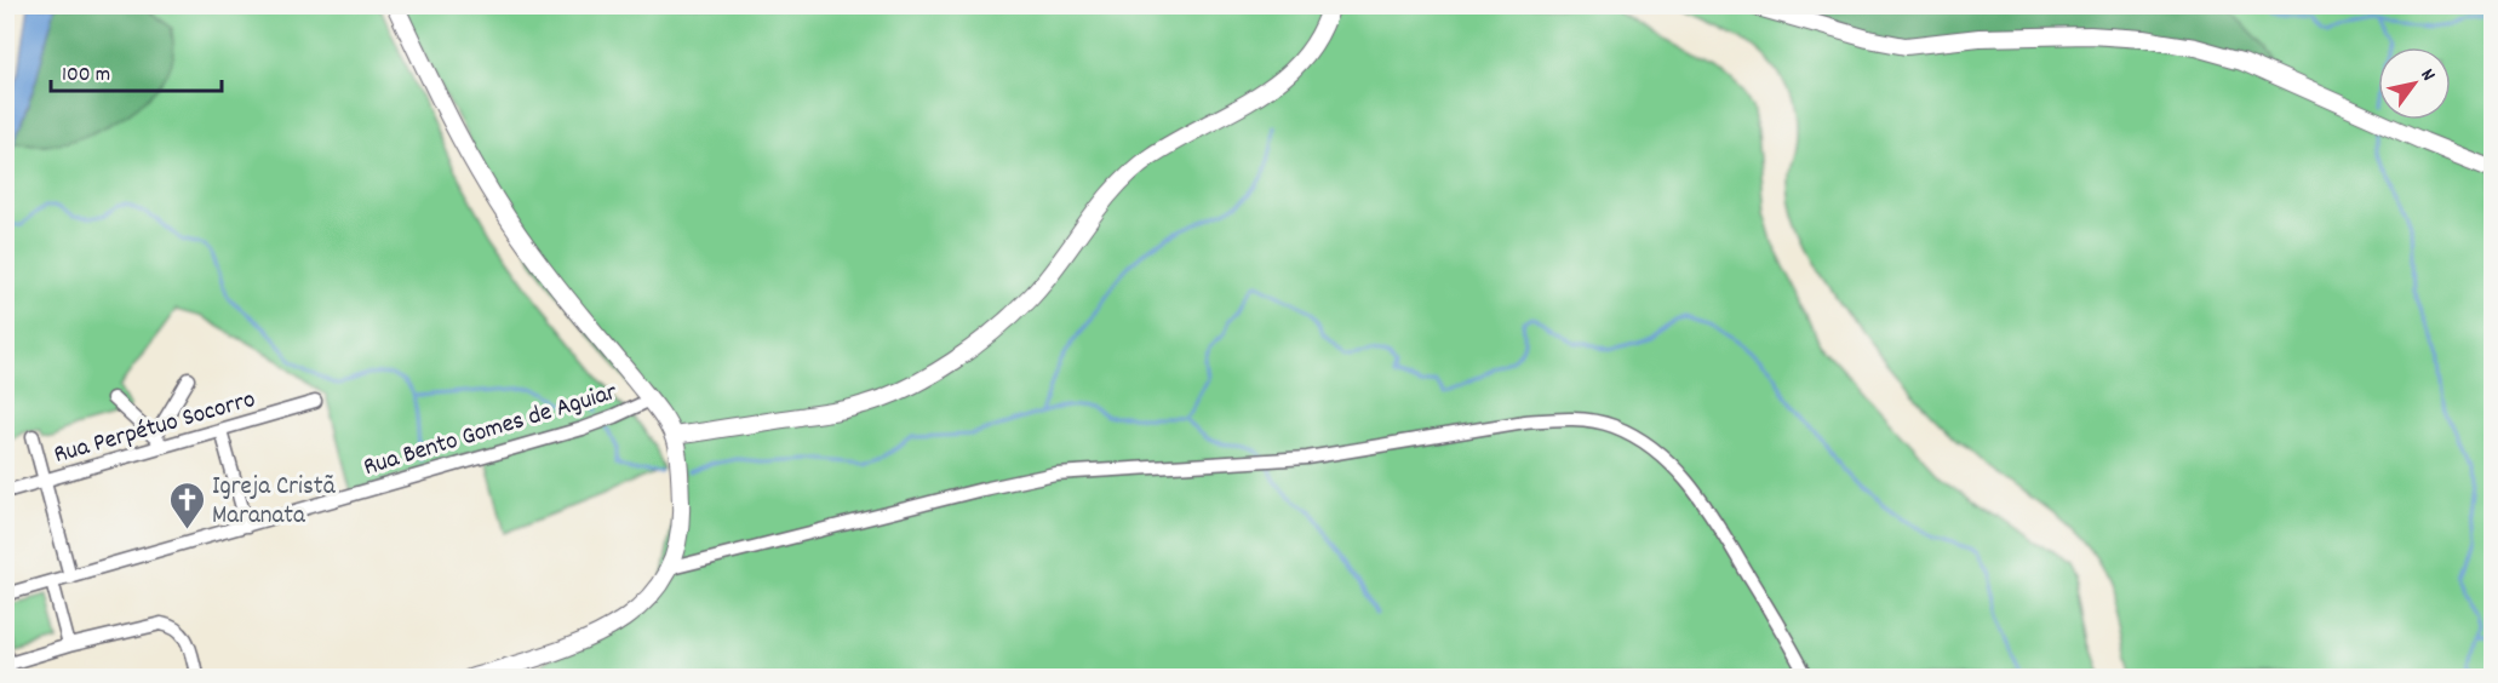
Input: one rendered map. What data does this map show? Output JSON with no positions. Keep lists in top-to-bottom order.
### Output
{
  "streets": {
    "street": ["Rua Perpétuo Socorro", "Rua Bento Gomes de Aguiar"]
  },
  "places": {
    "church": ["Igreja Cristã Maranata"]
  },
  "scale_bar": "100 m",
  "north": "top right"
}
